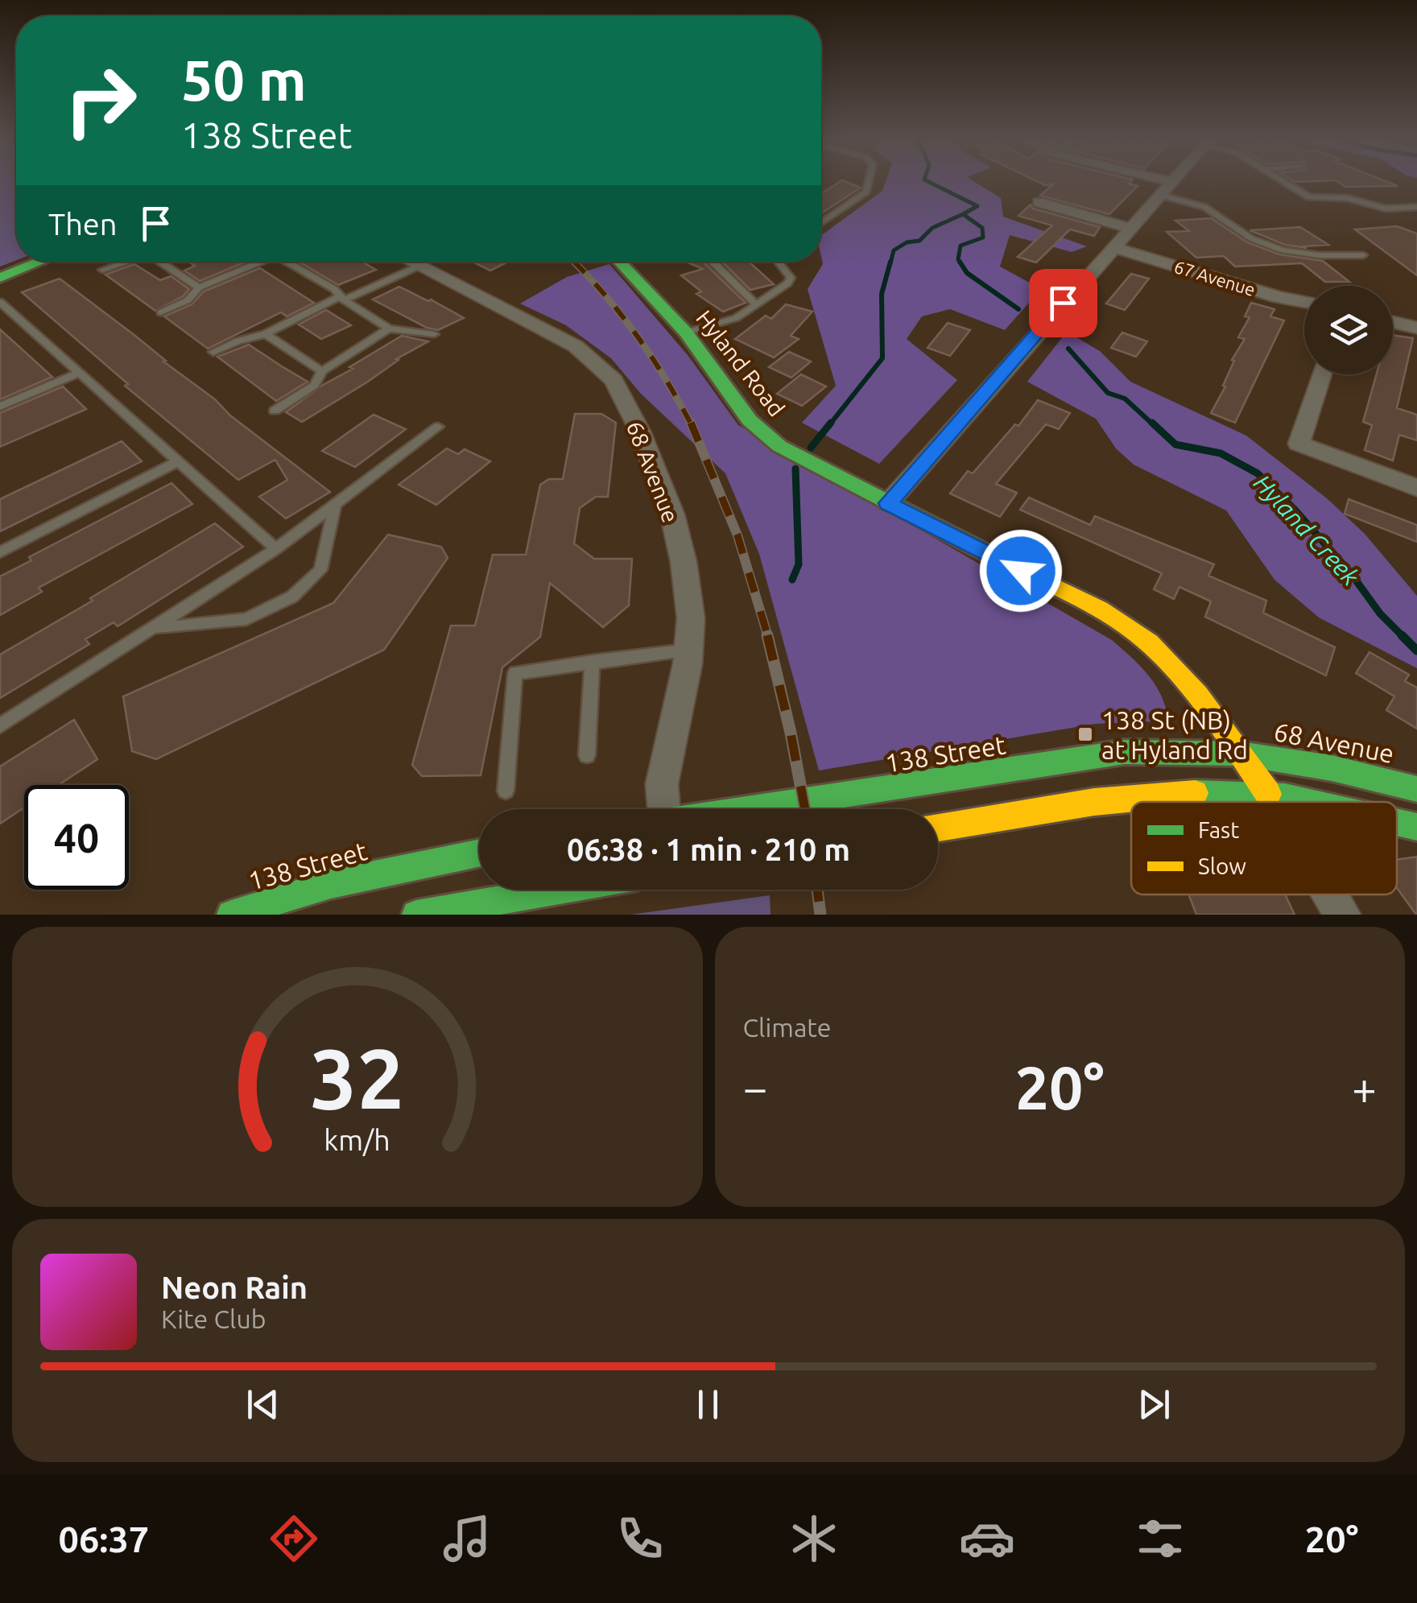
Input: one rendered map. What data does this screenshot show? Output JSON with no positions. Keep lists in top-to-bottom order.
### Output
{
  "streets": {
    "main road": ["Hyland Road", "68 Avenue", "138 Street"],
    "street": ["67 Avenue"]
  },
  "crossings": [
    ["Hyland Road", "68 Avenue"],
    ["Hyland Road", "138 Street"],
    ["68 Avenue", "138 Street"]
  ],
  "water": ["Hyland Creek"],
  "places": {
    "transit": ["138 St (NB) at Hyland Rd"]
  },
  "legend": ["Fast", "Slow"],
  "page": {
    "turn": ["50 m", "138 Street"],
    "then": "Then",
    "limit": "40",
    "trip": "06:38 · 1 min · 210 m",
    "tile": "Climate",
    "heat": ["−", "20°", "+"],
    "song": ["Neon Rain", "Kite Club"],
    "tabs": ["06:37", "20°"],
    "gauge": ["32", "km/h"]
  }
}
